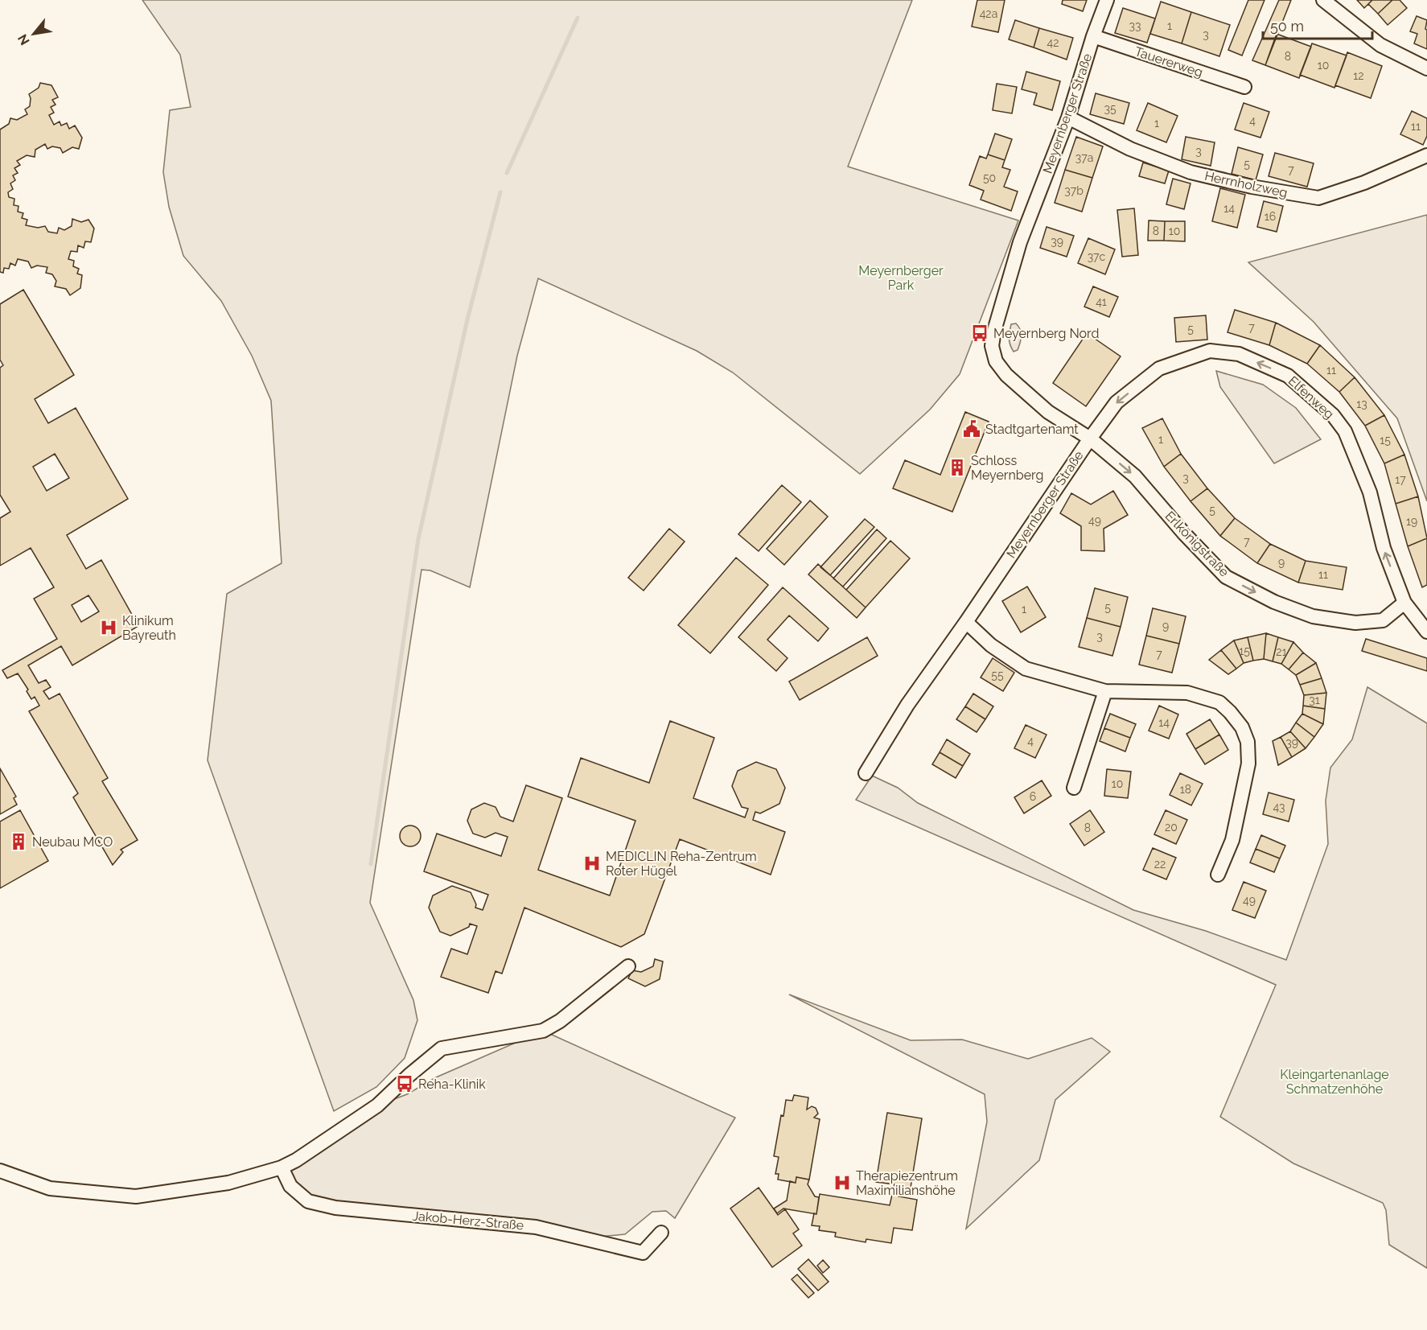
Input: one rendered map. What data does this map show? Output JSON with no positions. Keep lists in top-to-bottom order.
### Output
{
  "streets": {
    "street": [
      "Tauererweg",
      "Meyernberger Straße",
      "Herrnholzweg",
      "Elfenweg",
      "Erlkönigstraße",
      "Jakob-Herz-Straße"
    ]
  },
  "crossings": [
    ["Tauererweg", "Meyernberger Straße"],
    ["Meyernberger Straße", "Herrnholzweg"],
    ["Meyernberger Straße", "Elfenweg"],
    ["Meyernberger Straße", "Erlkönigstraße"],
    ["Elfenweg", "Erlkönigstraße"]
  ],
  "one_way": ["Erlkönigstraße"],
  "parks": ["Meyernberger Park", "Kleingartenanlage Schmatzenhöhe"],
  "places": {
    "bus stop": ["Meyernberg Nord", "Reha-Klinik"],
    "public building": ["Stadtgartenamt"],
    "building": ["Schloss Meyernberg", "Neubau MCO"],
    "hospital": ["Klinikum Bayreuth", "MEDICLIN Reha-Zentrum Roter Hügel", "Therapiezentrum Maximilianshöhe"]
  },
  "house_numbers": [
    "42a",
    "33",
    "1",
    "3",
    "42",
    "8",
    "10",
    "12",
    "35",
    "4",
    "1",
    "11",
    "3",
    "37a",
    "5",
    "7",
    "50",
    "37b",
    "14",
    "16",
    "8",
    "10",
    "39",
    "37c",
    "41",
    "7",
    "5",
    "11",
    "13",
    "1",
    "15",
    "3",
    "17",
    "5",
    "49",
    "19",
    "7",
    "9",
    "11",
    "5",
    "1",
    "9",
    "3",
    "15",
    "21",
    "7",
    "55",
    "31",
    "14",
    "4",
    "39",
    "10",
    "18",
    "6",
    "43",
    "20",
    "8",
    "22",
    "49"
  ],
  "scale_bar": "50 m",
  "north": "bottom left"
}
